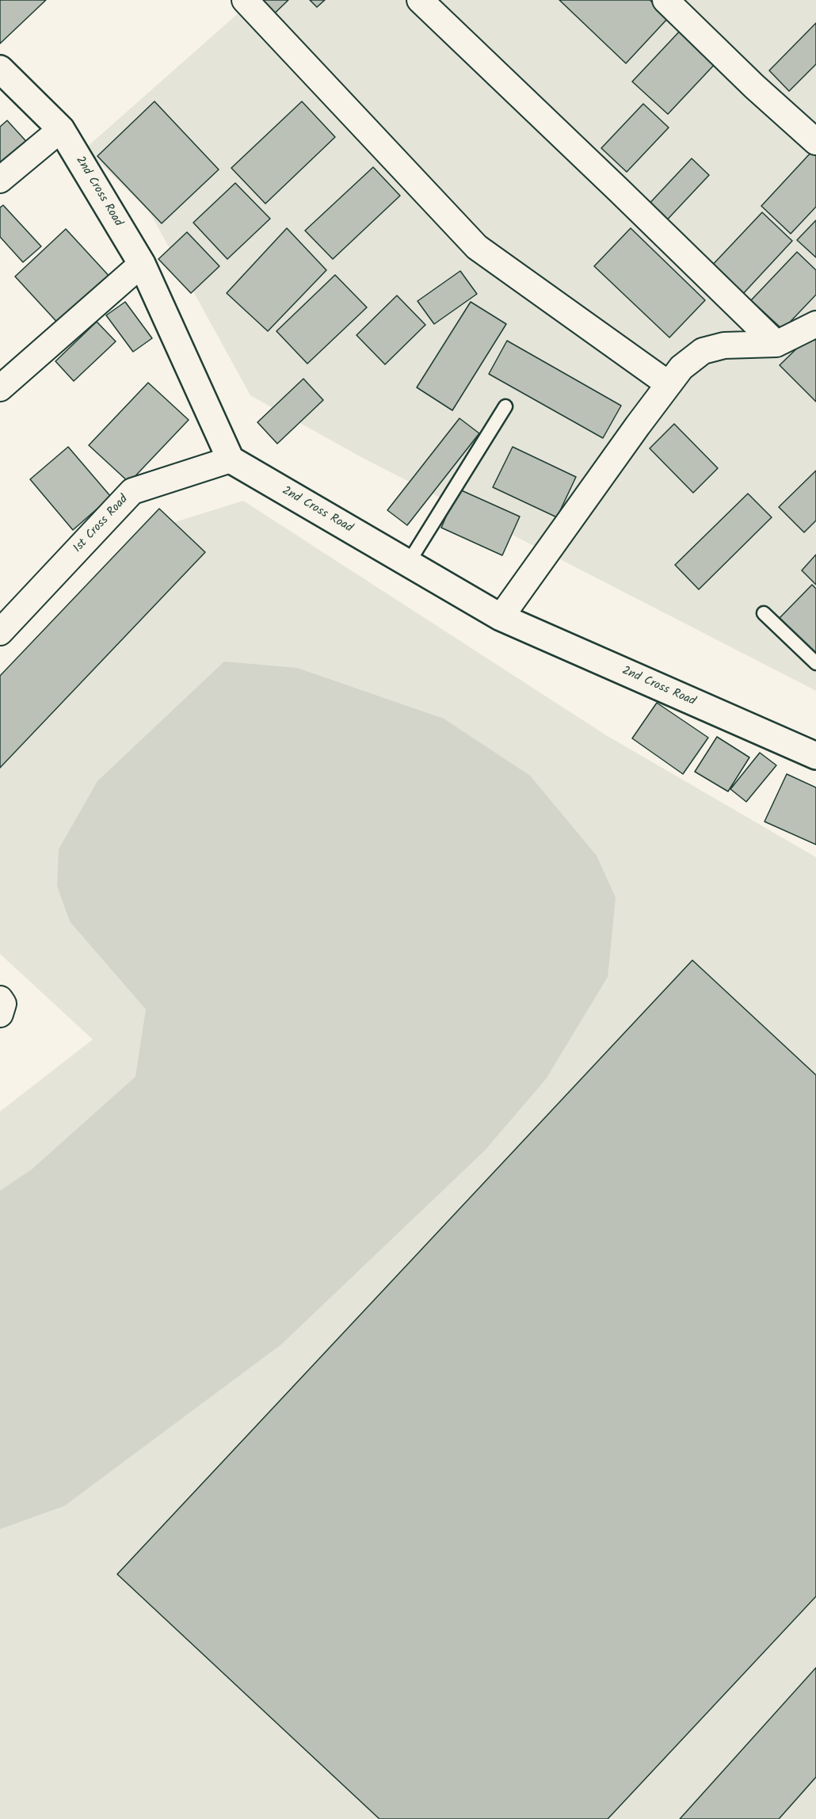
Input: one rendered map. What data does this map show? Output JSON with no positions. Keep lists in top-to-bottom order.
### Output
{
  "streets": {
    "street": ["2nd Cross Road", "1st Cross Road"]
  },
  "crossings": [
    ["2nd Cross Road", "1st Cross Road"]
  ]
}
